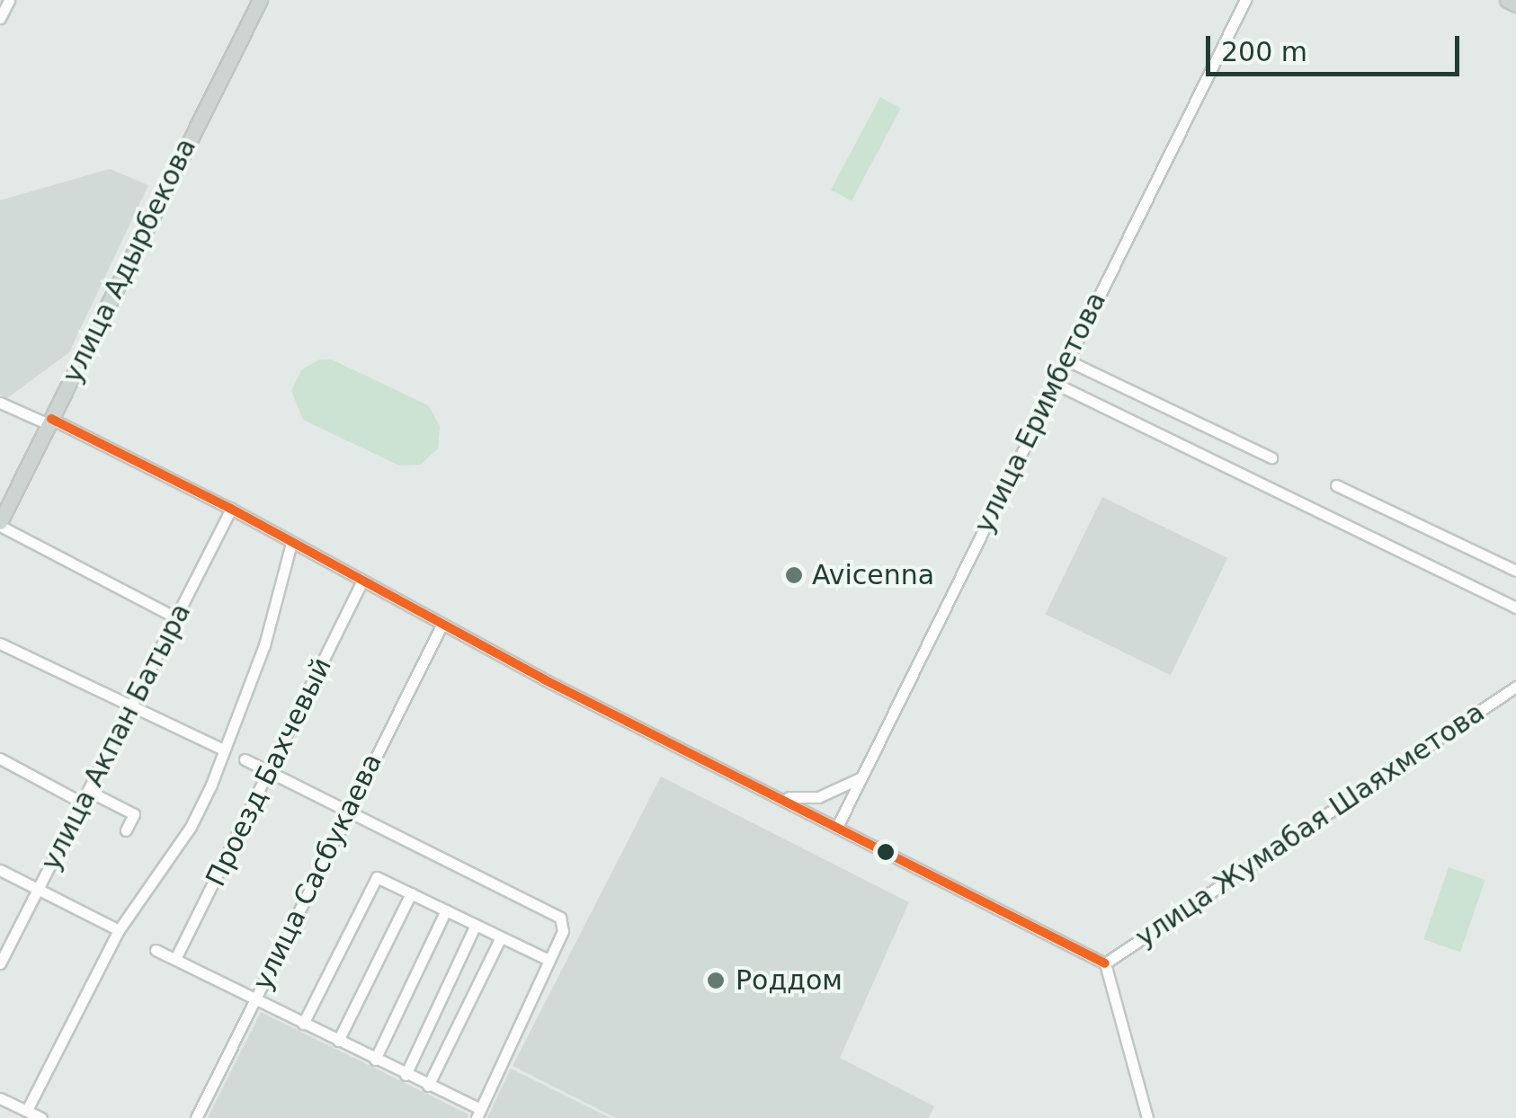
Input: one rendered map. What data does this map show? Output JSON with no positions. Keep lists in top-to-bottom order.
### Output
{
  "streets": {
    "main road": ["улица Адырбекова"],
    "street": [
      "улица Еримбетова",
      "улица Акпан Батыра",
      "Проезд Бахчевый",
      "улица Жумабая Шаяхметова",
      "улица Сасбукаева"
    ]
  },
  "places": ["Avicenna", "Роддом"],
  "scale_bar": "200 m"
}
